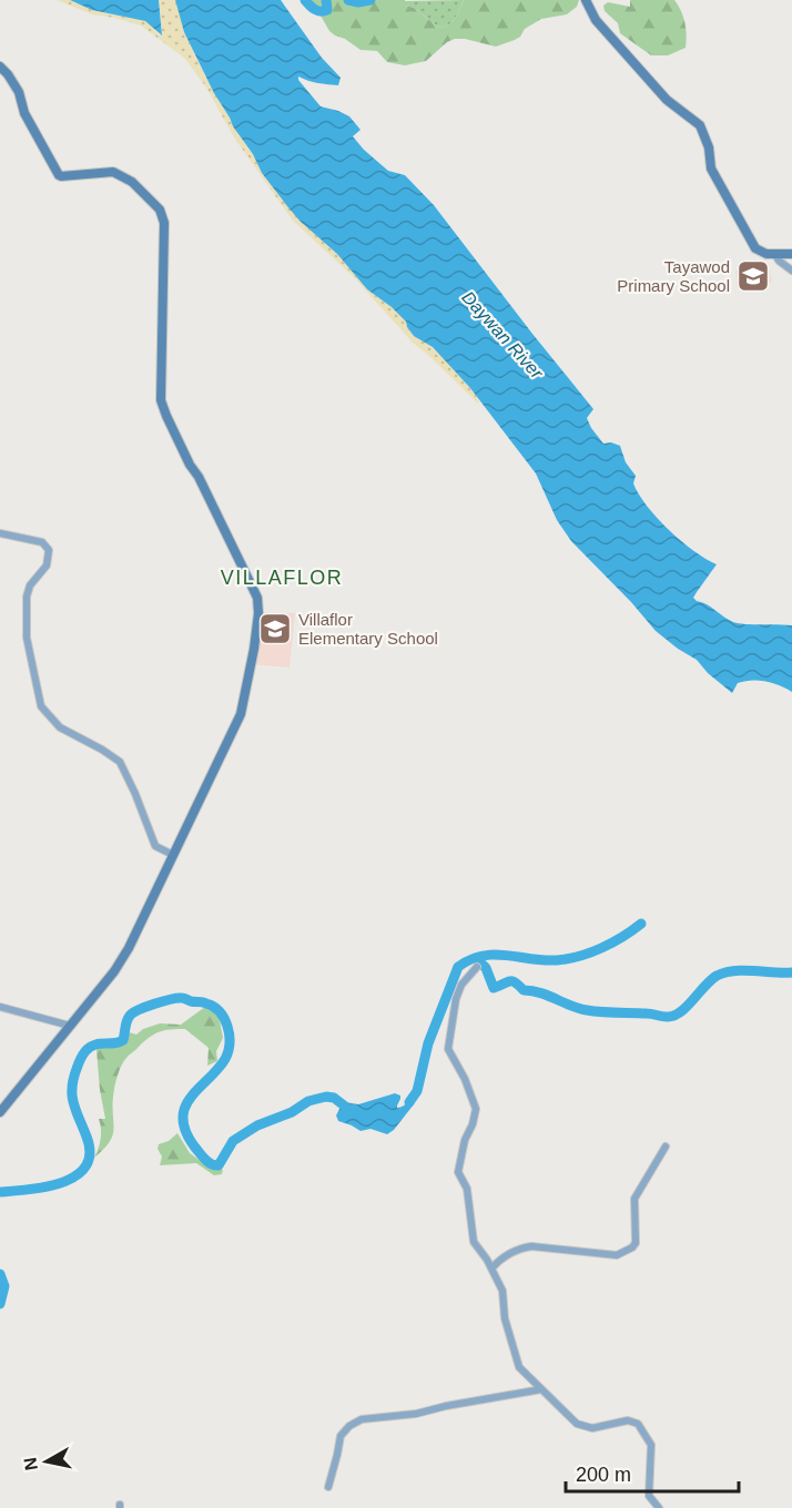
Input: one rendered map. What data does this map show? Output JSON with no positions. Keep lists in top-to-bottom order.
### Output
{
  "districts": ["VILLAFLOR"],
  "water": ["Daywan River"],
  "places": {
    "school or university": ["Tayawod Primary School", "Villaflor Elementary School"]
  },
  "scale_bar": "200 m",
  "north": "left"
}
